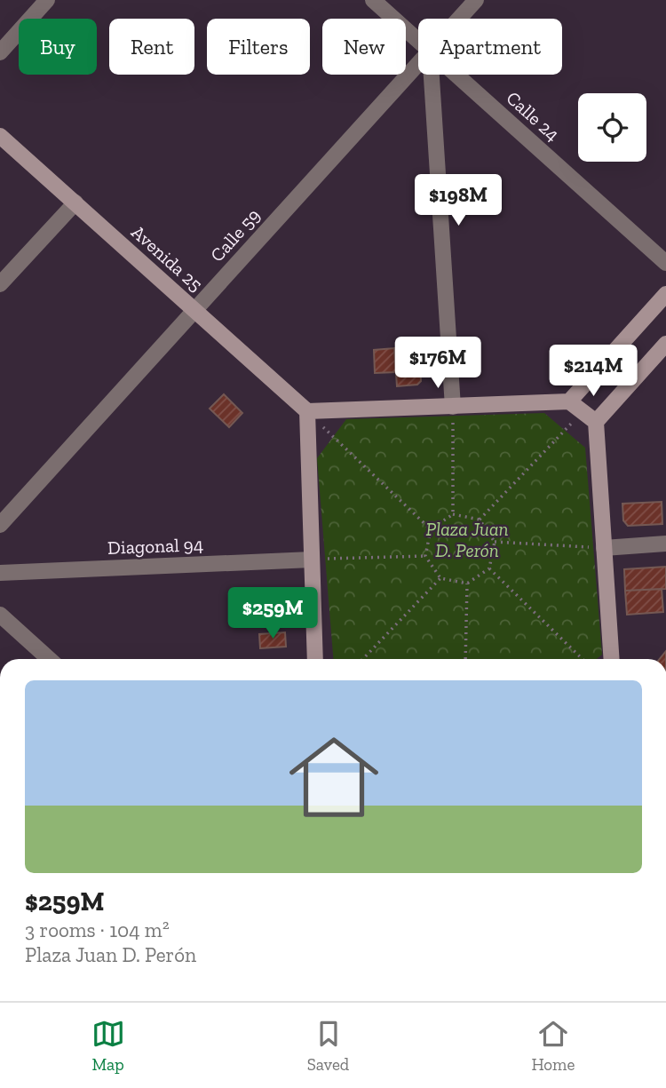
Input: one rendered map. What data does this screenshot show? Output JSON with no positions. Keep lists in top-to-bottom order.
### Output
{
  "streets": {
    "main road": ["Avenida 25"],
    "street": ["Calle 24", "Calle 59", "Diagonal 94"]
  },
  "crossings": [
    ["Calle 59", "Avenida 25"]
  ],
  "parks": ["Plaza Juan D. Perón"],
  "page": {
    "chip": [
      "Buy",
      "Rent",
      "Filters",
      "New",
      "Apartment"
    ],
    "price": [
      "$198M",
      "$176M",
      "$214M",
      "$259M"
    ],
    "list": [
      {
        "name": "$259M",
        "note": "3 rooms · 104 m² · Plaza Juan D. Perón"
      }
    ],
    "tabs": ["Map", "Saved", "Home"]
  }
}
